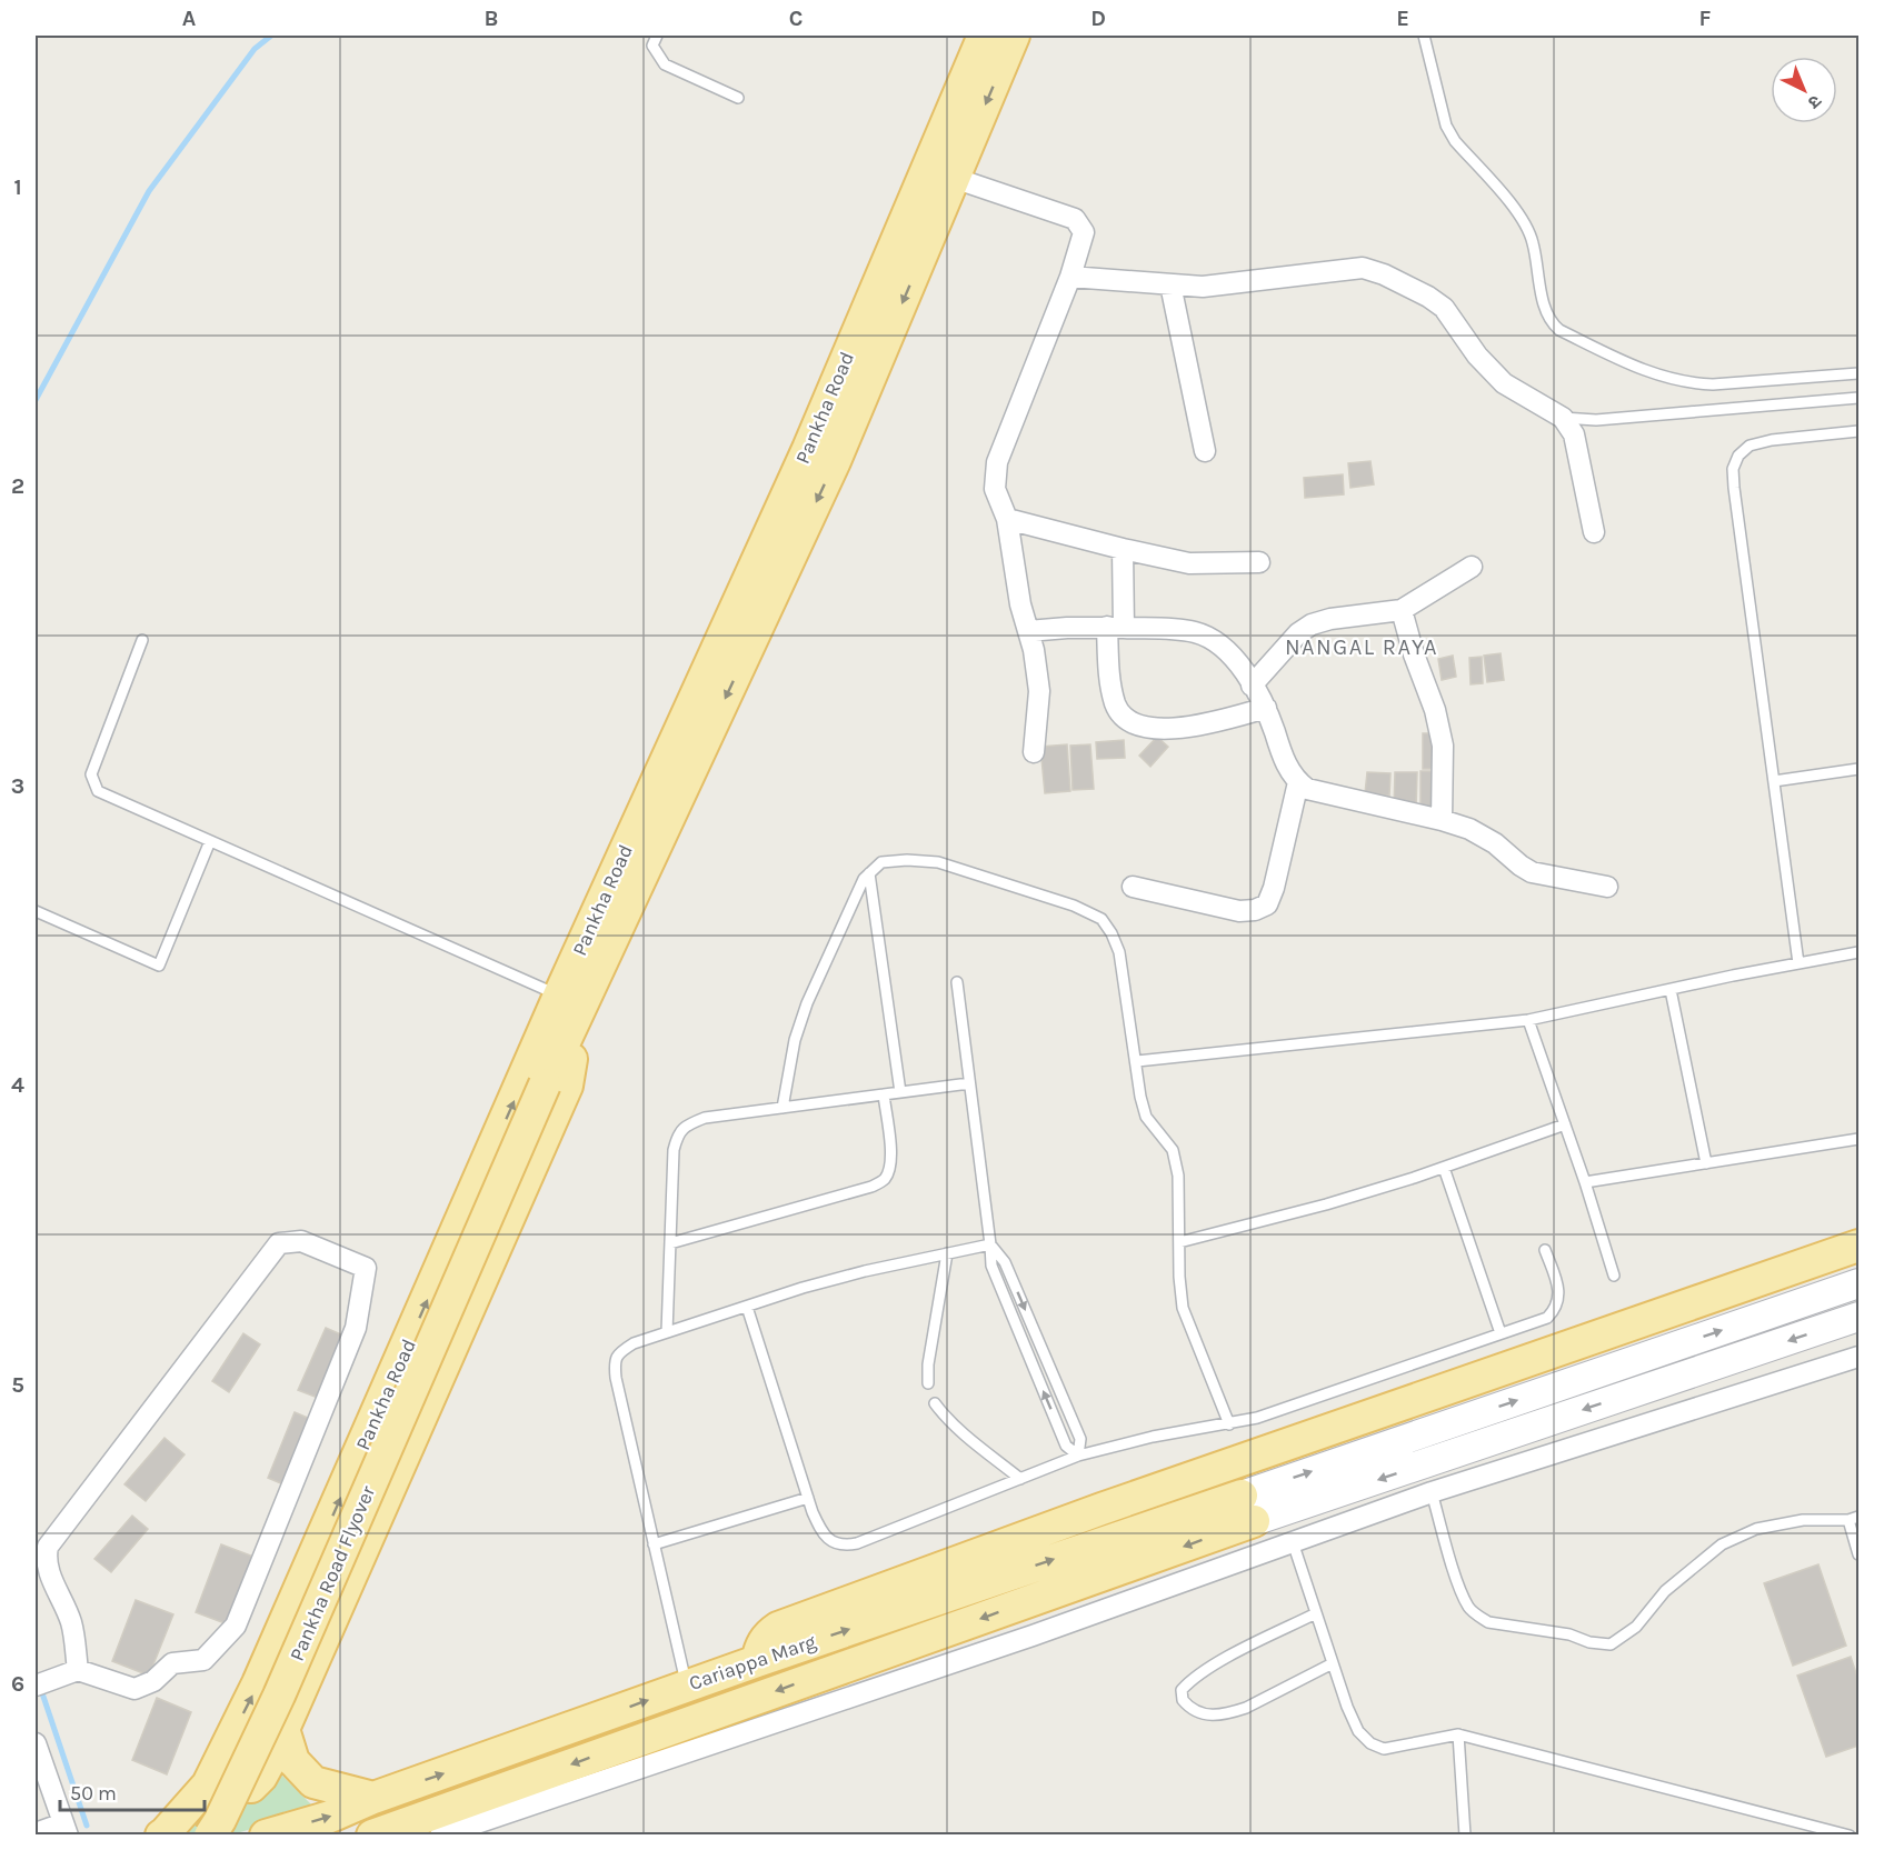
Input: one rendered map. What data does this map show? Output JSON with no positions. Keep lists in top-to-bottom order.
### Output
{
  "streets": {
    "main road": ["Pankha Road", "Pankha Road Flyover", "Cariappa Marg"]
  },
  "crossings": [
    ["Pankha Road", "Pankha Road Flyover"]
  ],
  "districts": ["NANGAL RAYA"],
  "scale_bar": "50 m",
  "north": "bottom right",
  "grid": {
    "columns": [
      "A",
      "B",
      "C",
      "D",
      "E",
      "F"
    ],
    "rows": [
      "1",
      "2",
      "3",
      "4",
      "5",
      "6"
    ]
  }
}
